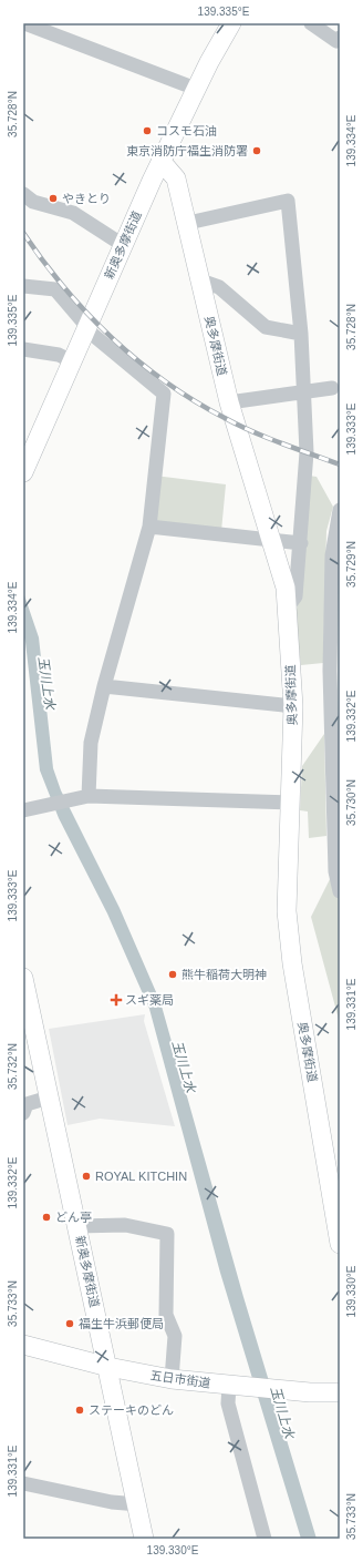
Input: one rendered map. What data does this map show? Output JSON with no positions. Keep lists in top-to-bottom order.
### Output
{
  "streets": {
    "main road": ["新奥多摩街道", "奥多摩街道", "五日市街道"]
  },
  "crossings": [
    ["新奥多摩街道", "奥多摩街道"],
    ["新奥多摩街道", "五日市街道"]
  ],
  "water": ["玉川上水"],
  "places": {
    "other": [
      "コスモ石油",
      "東京消防庁福生消防署",
      "やきとり",
      "熊牛稲荷大明神",
      "ROYAL KITCHIN",
      "どん亭",
      "福生牛浜郵便局",
      "ステーキのどん"
    ],
    "health": ["スギ薬局"]
  },
  "coordinates": [
    "139.335°E",
    "35.728°N",
    "139.334°E",
    "139.333°E",
    "35.729°N",
    "139.332°E",
    "35.730°N",
    "139.331°E",
    "35.732°N",
    "139.330°E",
    "35.733°N"
  ]
}
